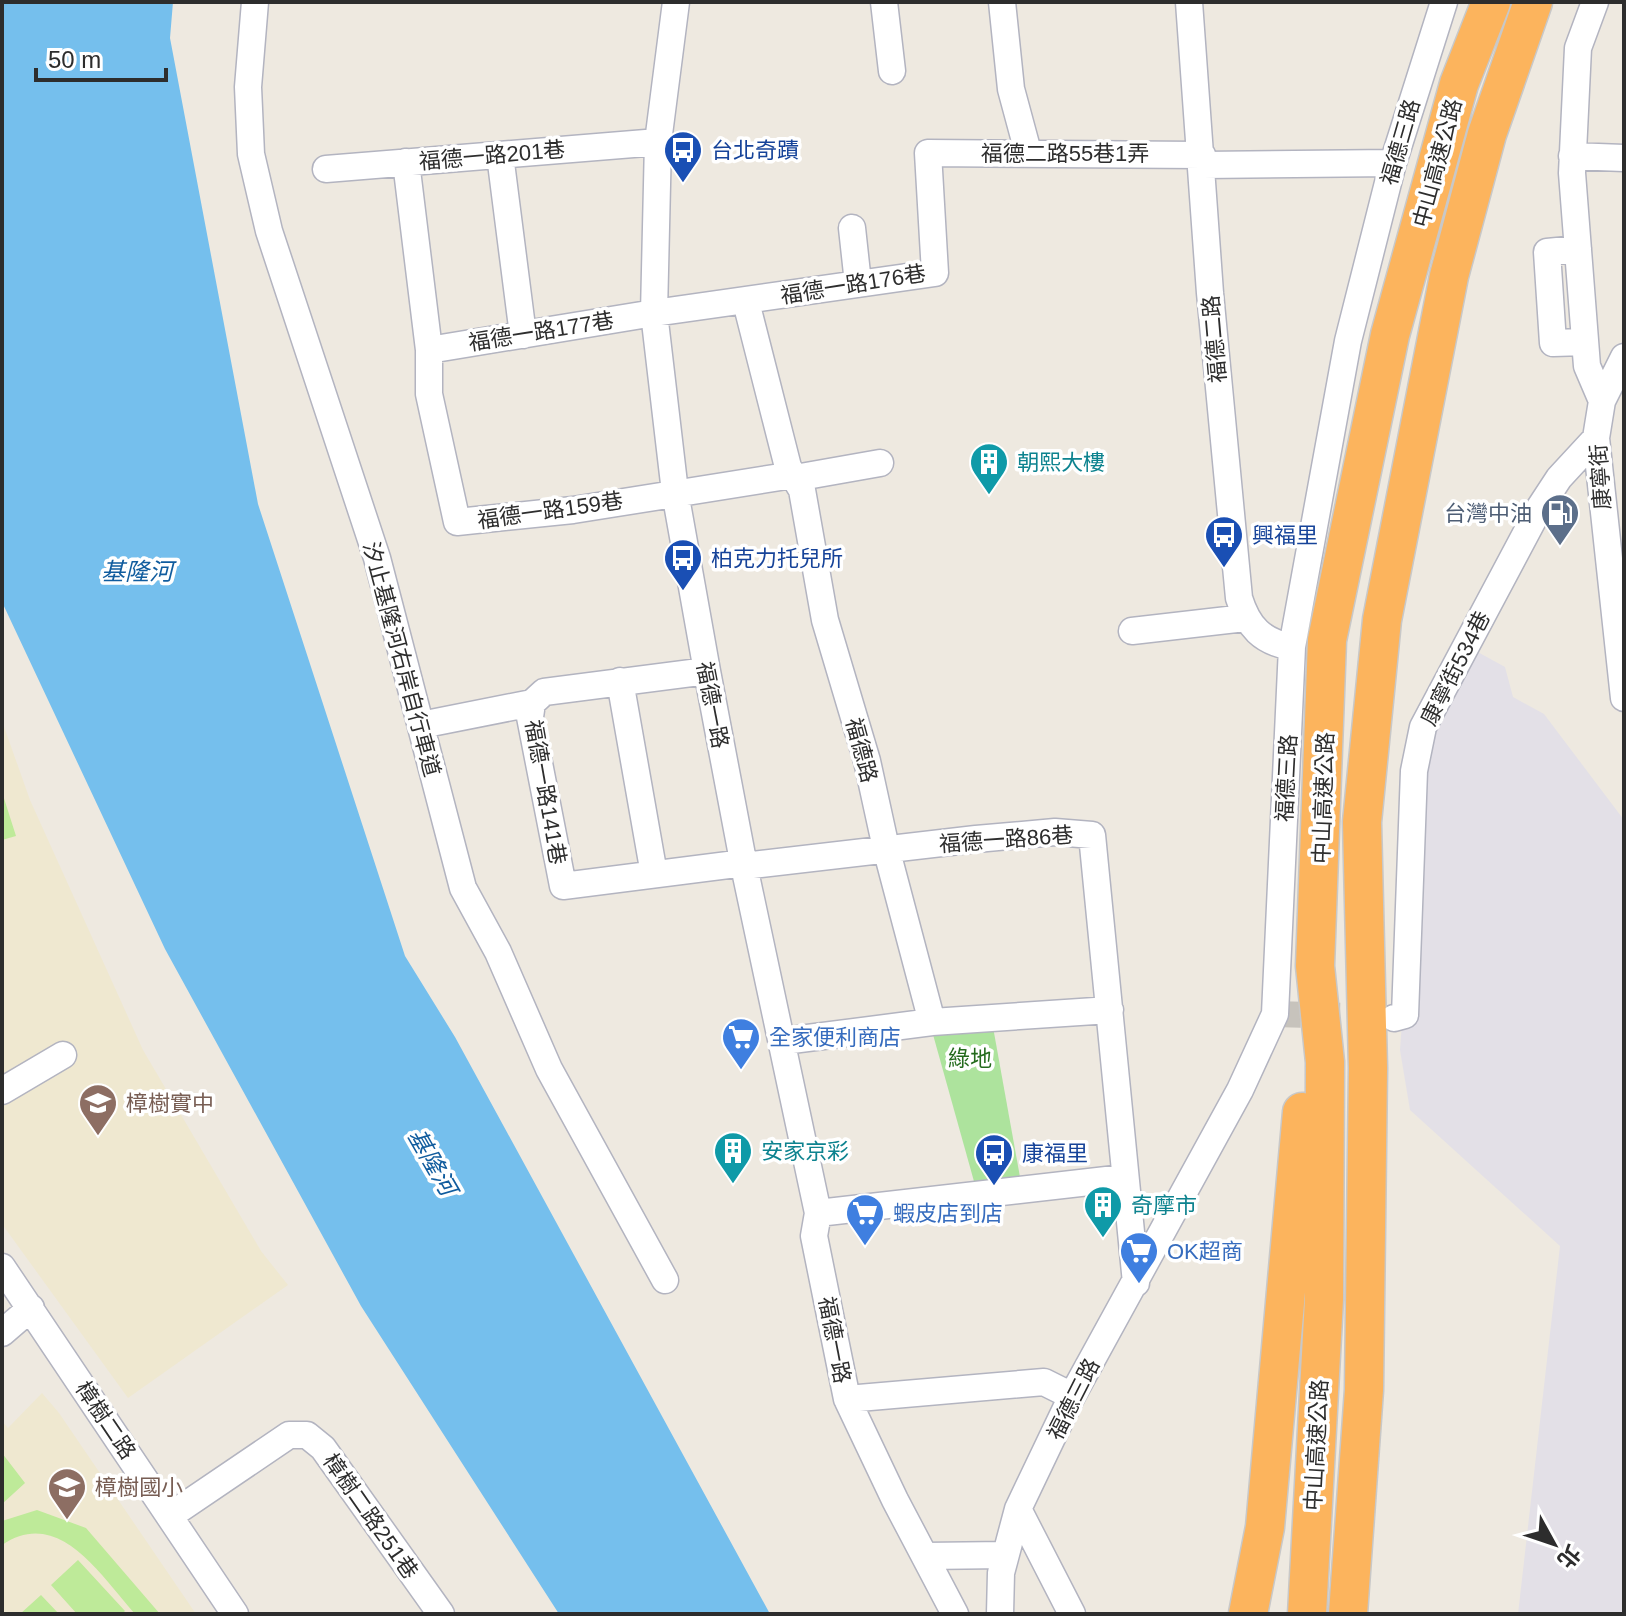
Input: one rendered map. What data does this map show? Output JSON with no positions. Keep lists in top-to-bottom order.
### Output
{
  "streets": {
    "highway": ["中山高速公路"],
    "street": [
      "福德三路",
      "福德二路55巷1弄",
      "福德一路201巷",
      "福德一路176巷",
      "福德一路177巷",
      "福德二路",
      "康寧街",
      "福德一路159巷",
      "汐止基隆河右岸自行車道",
      "康寧街534巷",
      "福德一路",
      "福德路",
      "福德一路141巷",
      "福德一路86巷",
      "樟樹二路",
      "樟樹二路251巷"
    ]
  },
  "crossings": [
    ["福德三路", "福德二路55巷1弄"],
    ["福德三路", "福德一路"],
    ["福德三路", "福德一路86巷"],
    ["福德二路55巷1弄", "福德一路176巷"],
    ["福德二路55巷1弄", "福德二路"],
    ["福德一路201巷", "福德一路"],
    ["福德一路176巷", "福德一路177巷"],
    ["福德一路176巷", "福德一路"],
    ["福德一路176巷", "福德路"],
    ["福德一路177巷", "福德一路159巷"],
    ["福德一路177巷", "福德一路"],
    ["康寧街", "康寧街534巷"],
    ["福德一路159巷", "福德一路"],
    ["福德一路", "福德一路141巷"],
    ["福德一路", "福德一路86巷"],
    ["福德路", "福德一路86巷"],
    ["福德一路141巷", "福德一路86巷"],
    ["樟樹二路", "樟樹二路251巷"]
  ],
  "water": ["基隆河"],
  "parks": ["綠地"],
  "places": {
    "bus stop": [
      "台北奇蹟",
      "興福里",
      "柏克力托兒所",
      "康福里"
    ],
    "building": ["朝熙大樓", "安家京彩", "奇摩市"],
    "fuel station": ["台灣中油"],
    "supermarket": ["全家便利商店", "蝦皮店到店", "OK超商"],
    "school or university": ["樟樹實中", "樟樹國小"]
  },
  "scale_bar": "50 m",
  "north": "bottom right"
}
